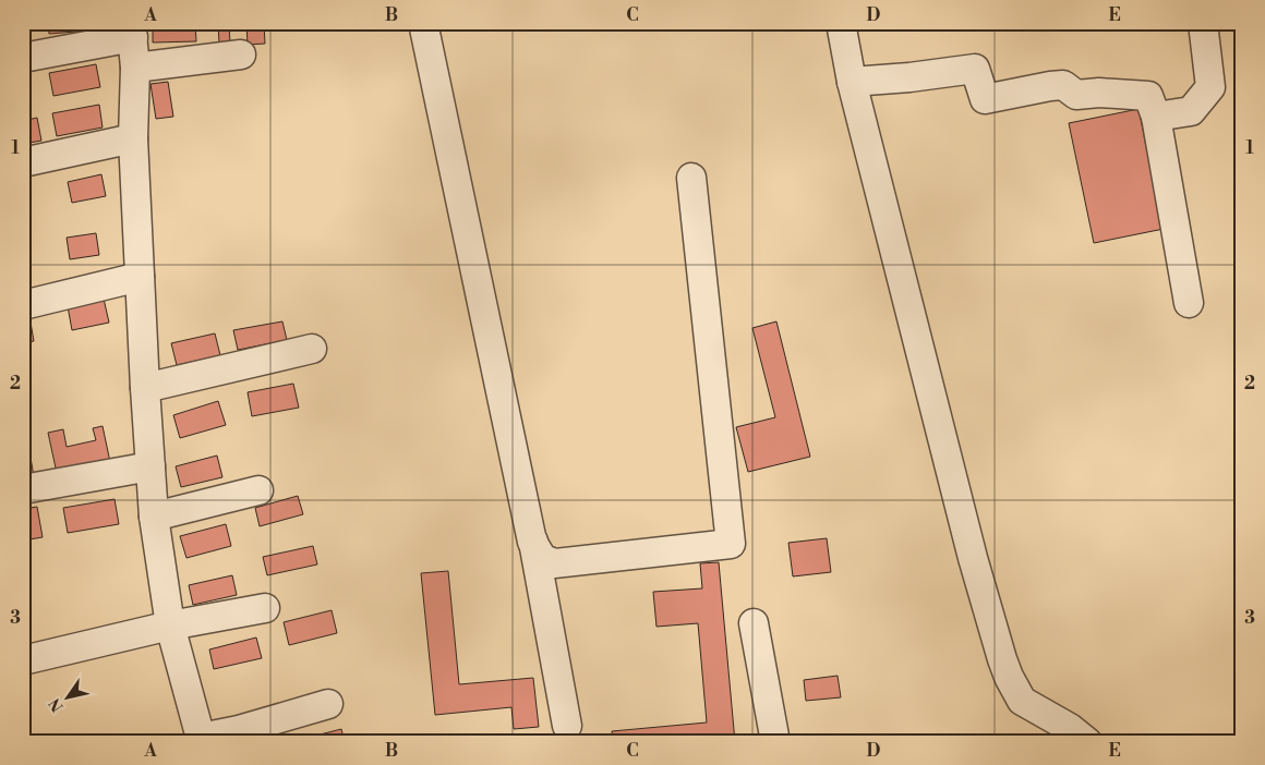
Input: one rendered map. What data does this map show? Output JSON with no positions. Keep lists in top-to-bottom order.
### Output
{
  "north": "bottom left",
  "grid": {
    "columns": [
      "A",
      "B",
      "C",
      "D",
      "E"
    ],
    "rows": ["1", "2", "3"]
  }
}
